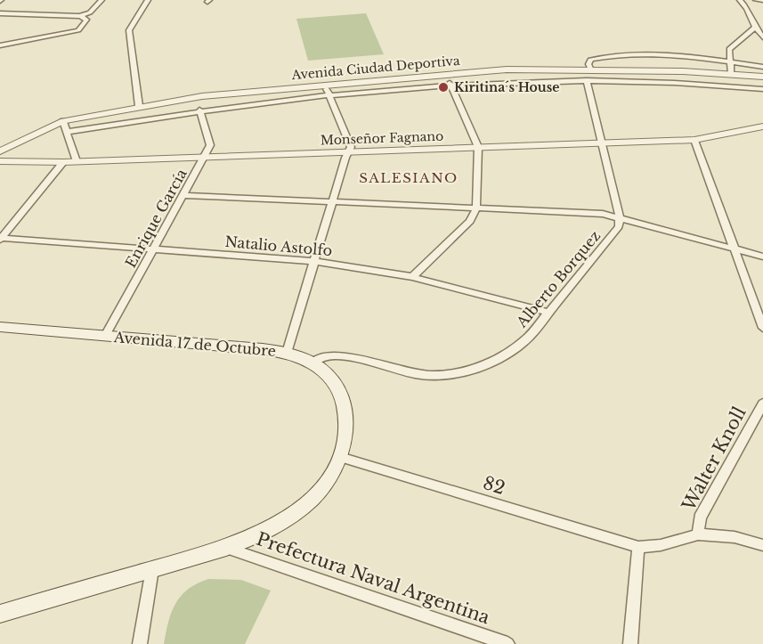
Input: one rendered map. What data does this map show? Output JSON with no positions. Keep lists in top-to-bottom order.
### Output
{
  "streets": {
    "main road": ["Avenida 17 de Octubre"],
    "street": [
      "Avenida Ciudad Deportiva",
      "Monseñor Fagnano",
      "Enrique García",
      "Natalio Astolfo",
      "Alberto Borquez",
      "Walter Knoll",
      "82",
      "Prefectura Naval Argentina"
    ]
  },
  "crossings": [
    ["Avenida Ciudad Deportiva", "Enrique García"],
    ["Monseñor Fagnano", "Enrique García"],
    ["Enrique García", "Natalio Astolfo"],
    ["Enrique García", "Avenida 17 de Octubre"],
    ["Natalio Astolfo", "Alberto Borquez"],
    ["Alberto Borquez", "Avenida 17 de Octubre"],
    ["Avenida 17 de Octubre", "82"],
    ["Avenida 17 de Octubre", "Prefectura Naval Argentina"],
    ["Walter Knoll", "82"]
  ],
  "districts": ["SALESIANO"],
  "places": ["Kiritina´s House"]
}
